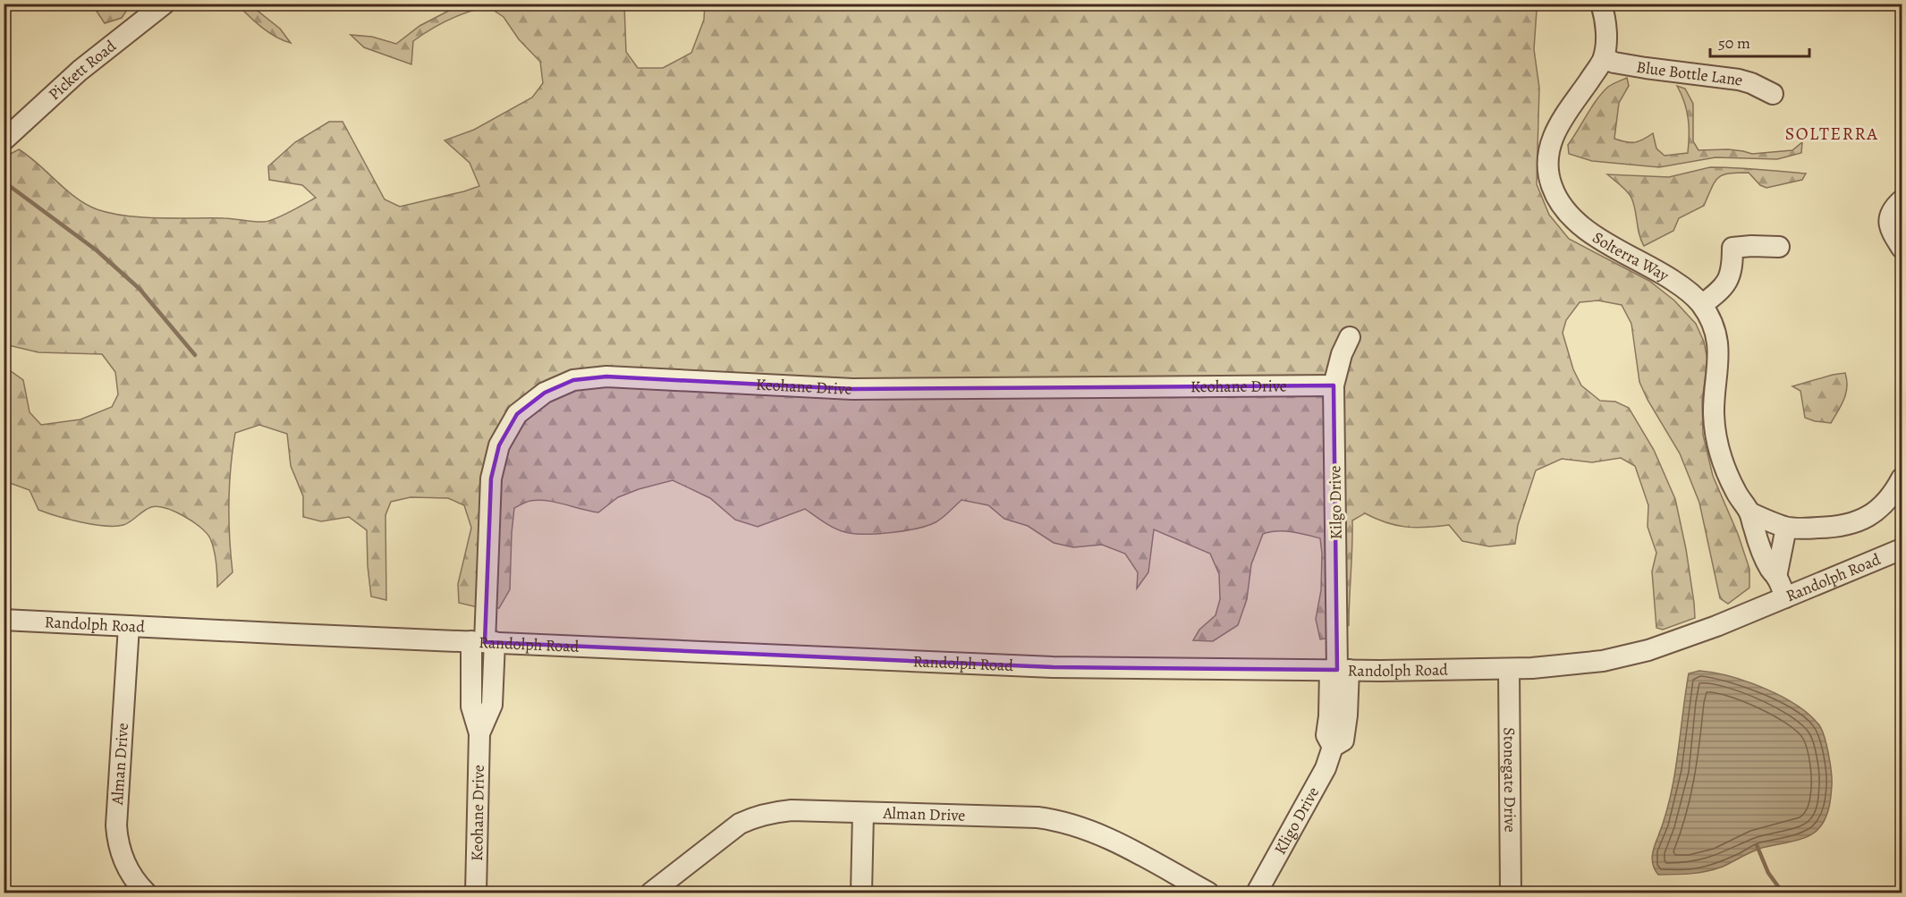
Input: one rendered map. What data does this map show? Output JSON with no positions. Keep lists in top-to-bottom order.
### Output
{
  "streets": {
    "street": [
      "Pickett Road",
      "Blue Bottle Lane",
      "Solterra Way",
      "Keohane Drive",
      "Kilgo Drive",
      "Randolph Road",
      "Alman Drive",
      "Stonegate Drive",
      "Kligo Drive"
    ]
  },
  "crossings": [
    ["Blue Bottle Lane", "Solterra Way"],
    ["Solterra Way", "Randolph Road"],
    ["Keohane Drive", "Kilgo Drive"],
    ["Keohane Drive", "Randolph Road"],
    ["Kilgo Drive", "Randolph Road"],
    ["Kilgo Drive", "Kligo Drive"],
    ["Randolph Road", "Alman Drive"],
    ["Randolph Road", "Stonegate Drive"],
    ["Randolph Road", "Kligo Drive"]
  ],
  "districts": ["SOLTERRA"],
  "scale_bar": "50 m"
}
